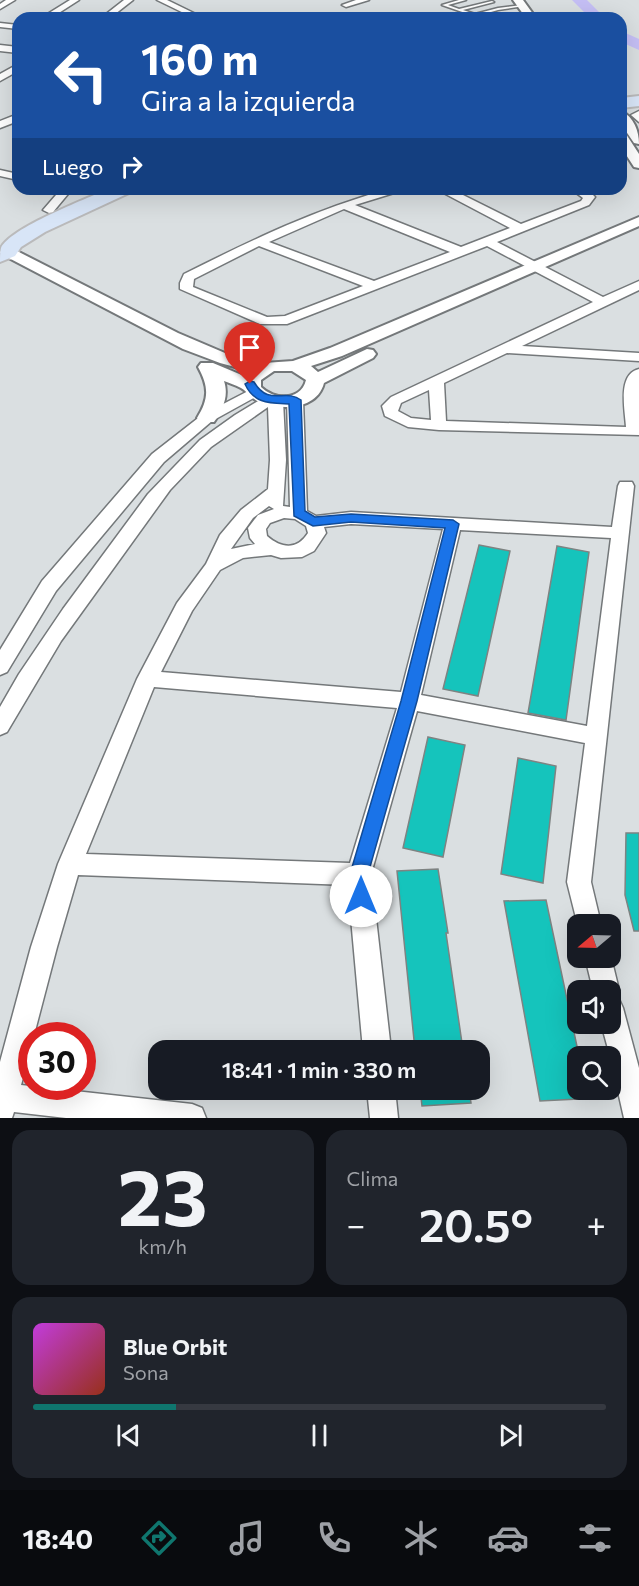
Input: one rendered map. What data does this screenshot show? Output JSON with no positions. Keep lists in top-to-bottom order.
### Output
{
  "north": "left",
  "page": {
    "turn": ["160 m", "Gira a la izquierda"],
    "then": "Luego",
    "limit": "30",
    "trip": "18:41 · 1 min · 330 m",
    "tile": [
      ["23", "km/h"],
      "Clima"
    ],
    "heat": ["−", "20.5°", "+"],
    "song": ["Blue Orbit", "Sona"],
    "tabs": "18:40"
  }
}
